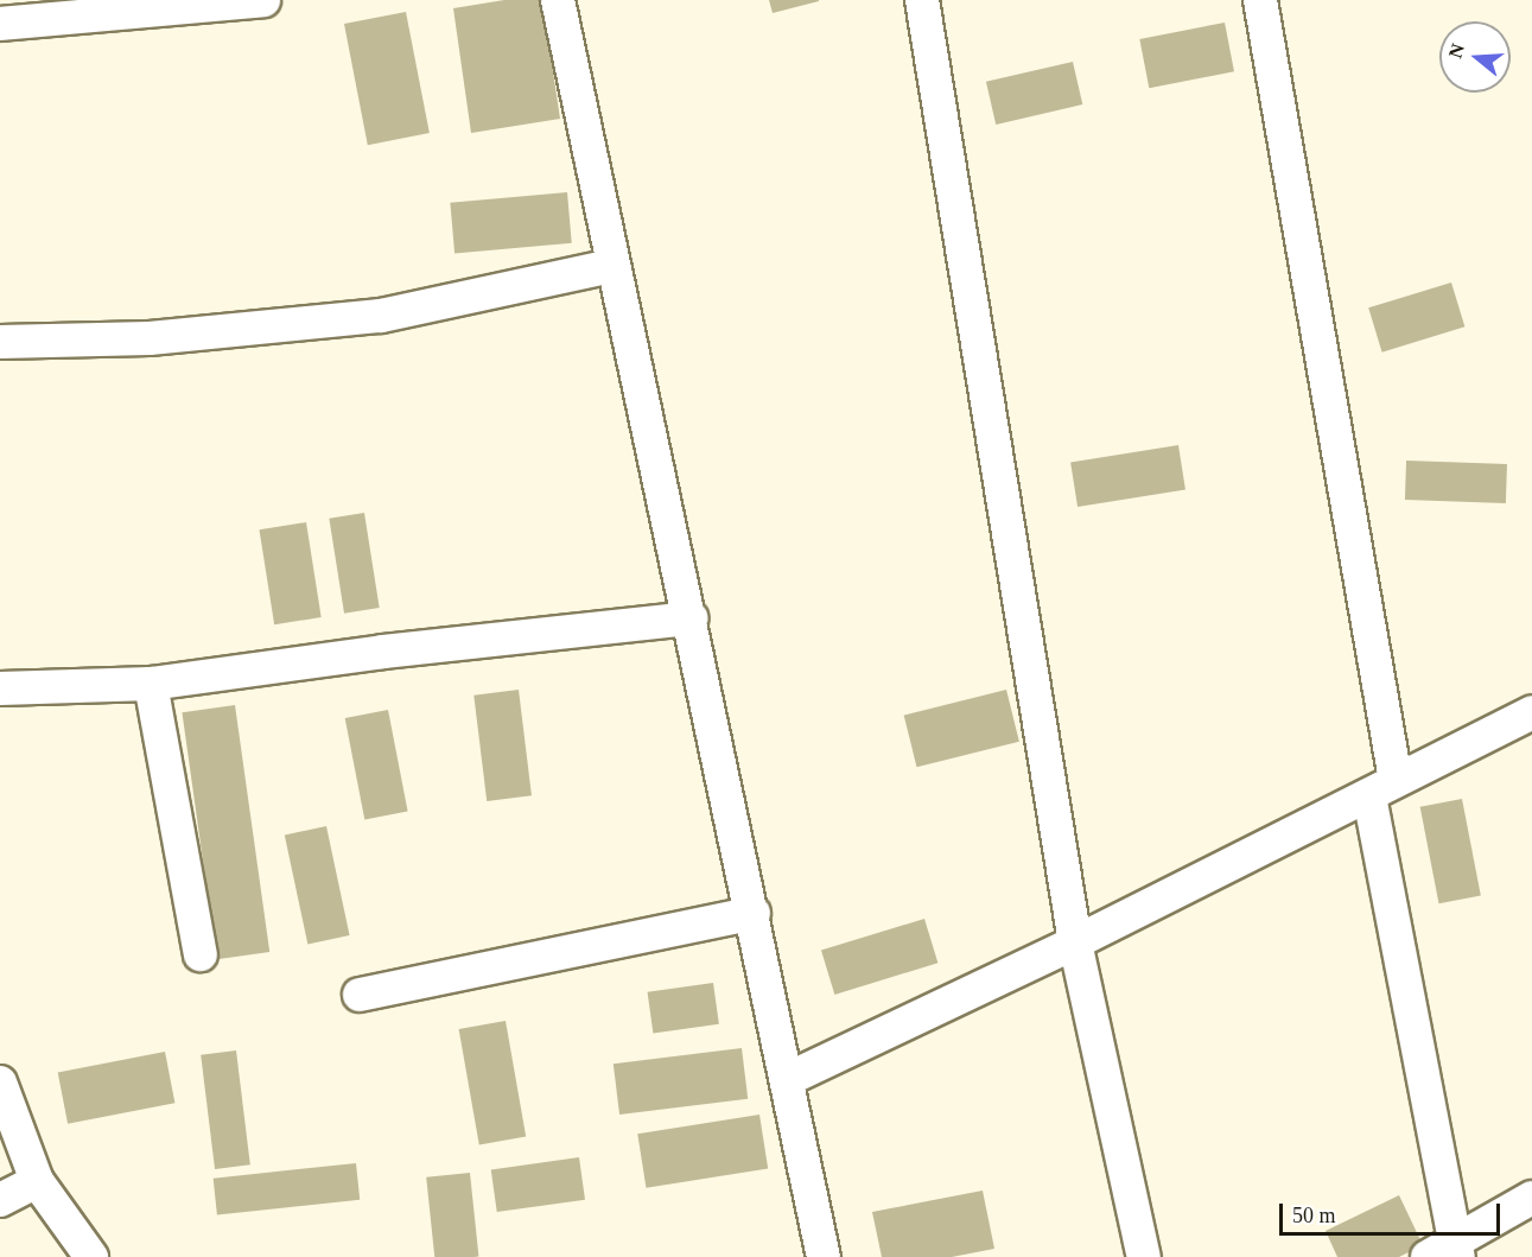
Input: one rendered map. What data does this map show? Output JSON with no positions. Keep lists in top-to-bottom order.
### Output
{
  "scale_bar": "50 m",
  "north": "left"
}
